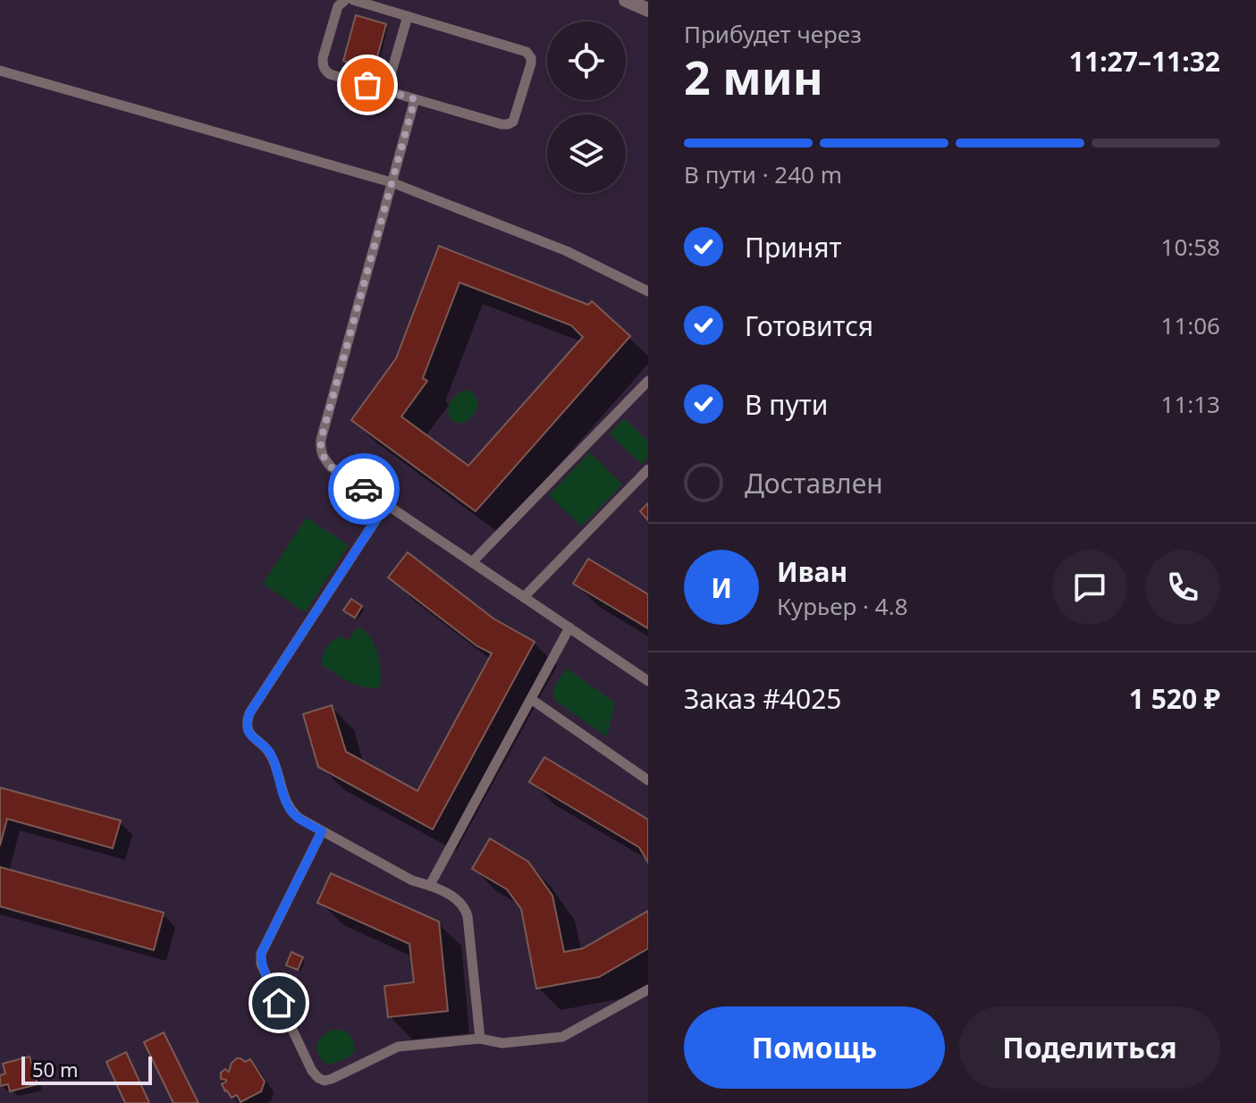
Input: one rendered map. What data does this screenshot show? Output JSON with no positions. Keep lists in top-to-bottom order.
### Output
{
  "scale_bar": "50 m",
  "page": {
    "heading": ["2 мин", "Прибудет через", "11:27–11:32"],
    "panel": [
      "Иван",
      "Курьер · 4.8",
      "Заказ #4025",
      "1 520 ₽"
    ],
    "bar": "В пути · 240 m",
    "list": [
      ["Принят", "10:58"],
      ["Готовится", "11:06"],
      ["В пути", "11:13"],
      "Доставлен"
    ],
    "round": "И",
    "buttons": ["Помощь", "Поделиться"],
    "scale": "50 m"
  }
}
